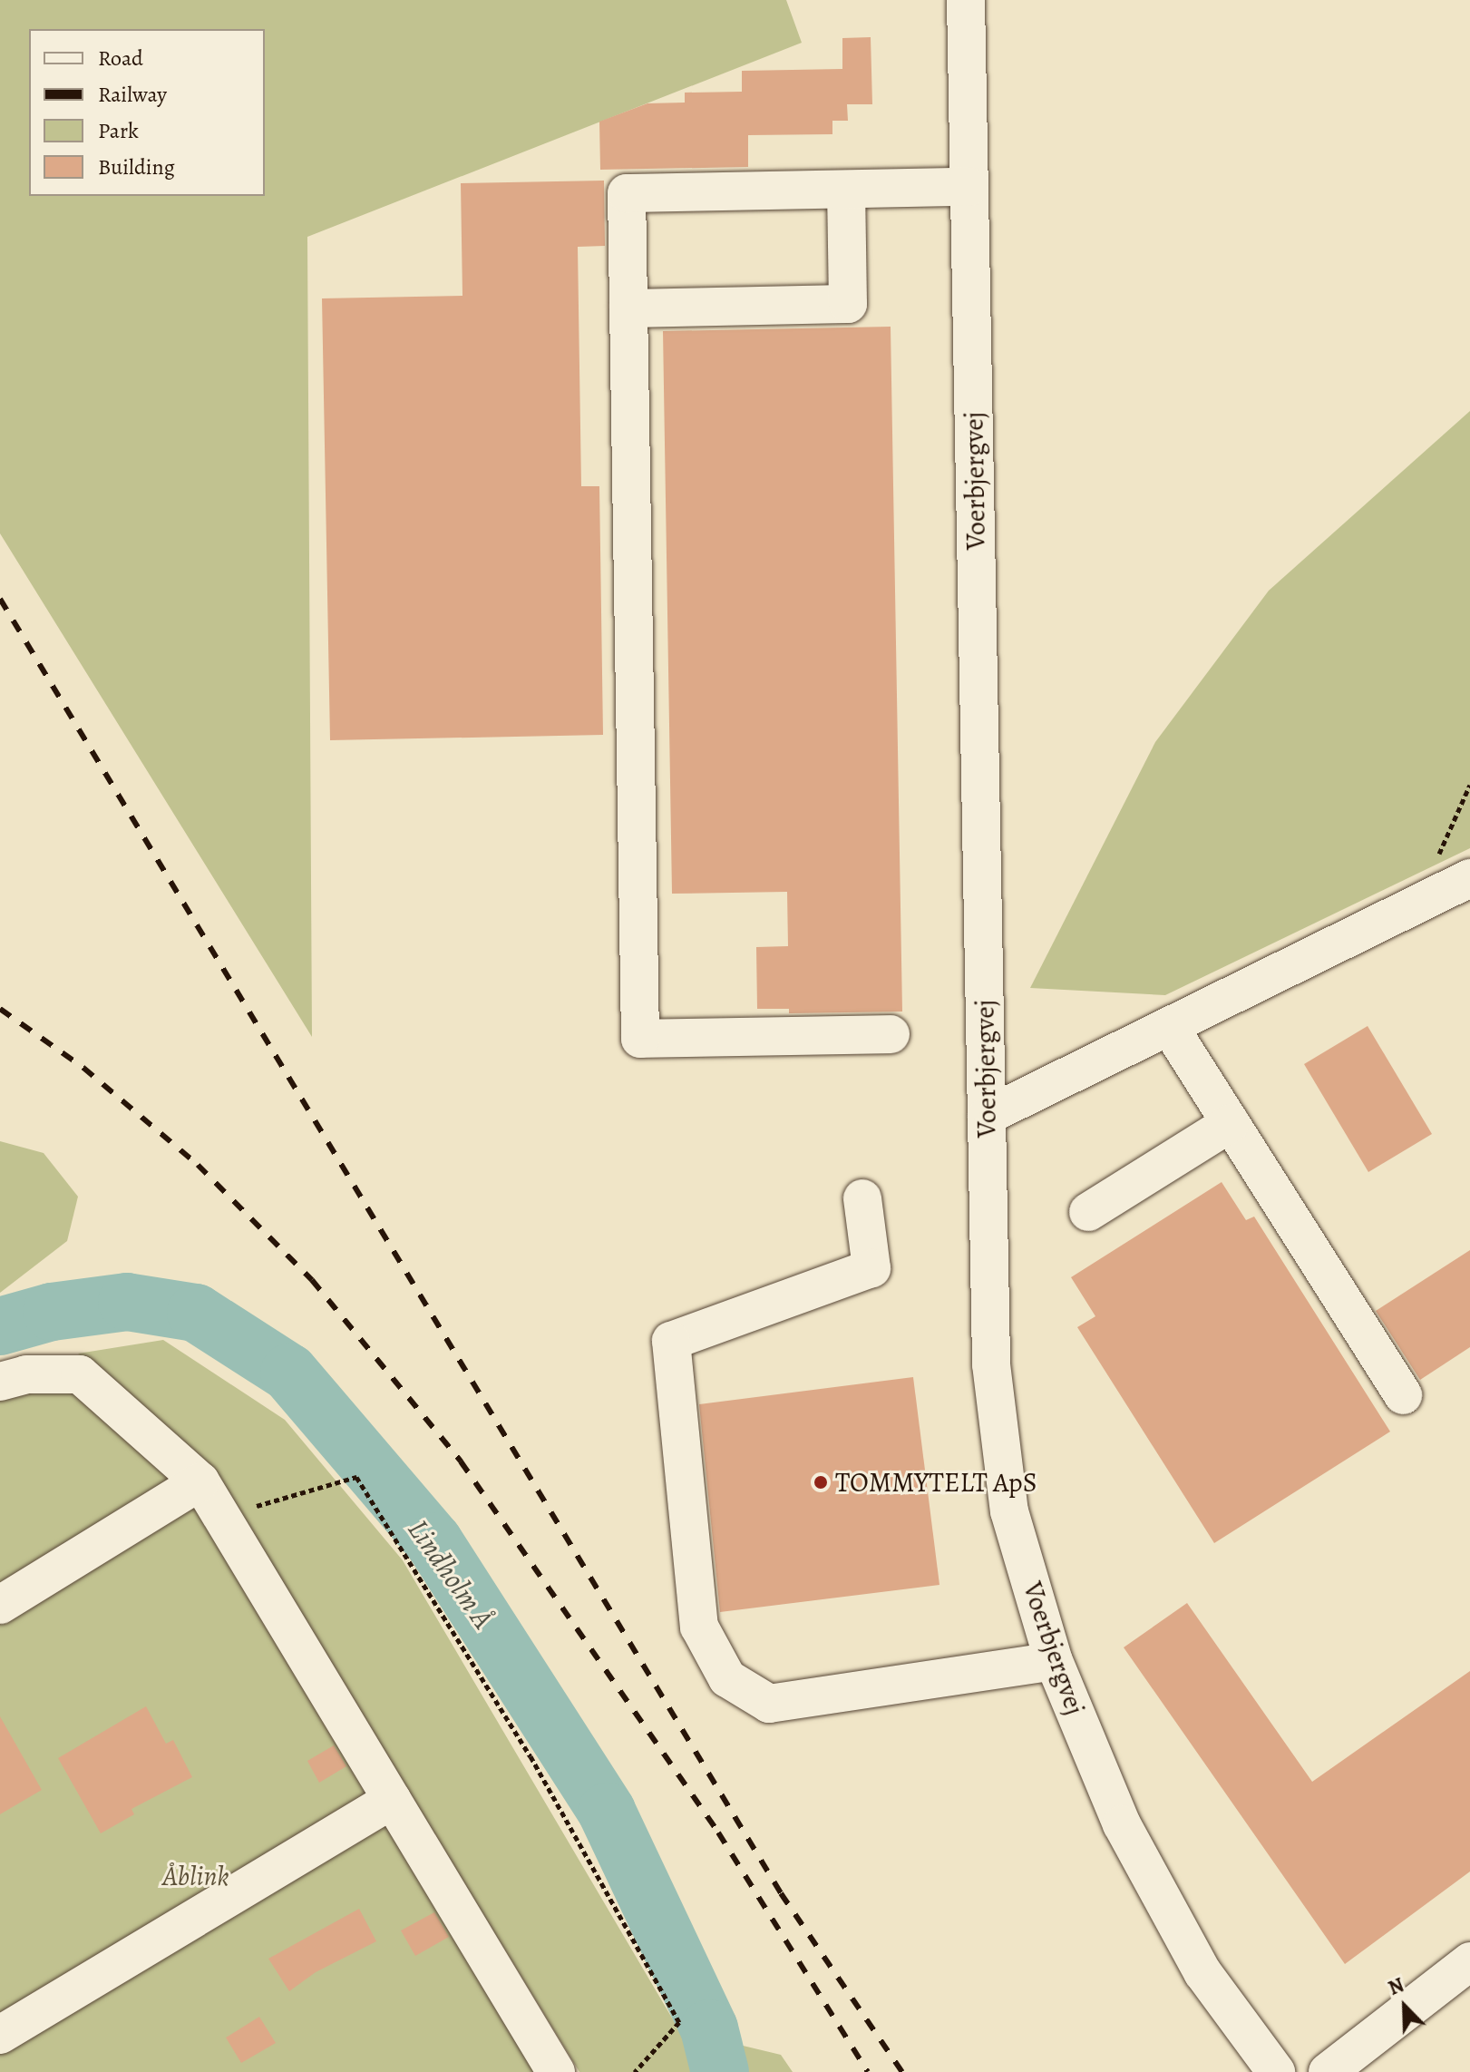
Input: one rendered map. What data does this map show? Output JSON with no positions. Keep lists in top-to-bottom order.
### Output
{
  "streets": {
    "street": ["Voerbjergvej"]
  },
  "water": ["Lindholm Å"],
  "parks": ["Åblink"],
  "places": ["TOMMYTELT ApS"],
  "legend": [
    "Road",
    "Railway",
    "Park",
    "Building"
  ],
  "north": "top left"
}
